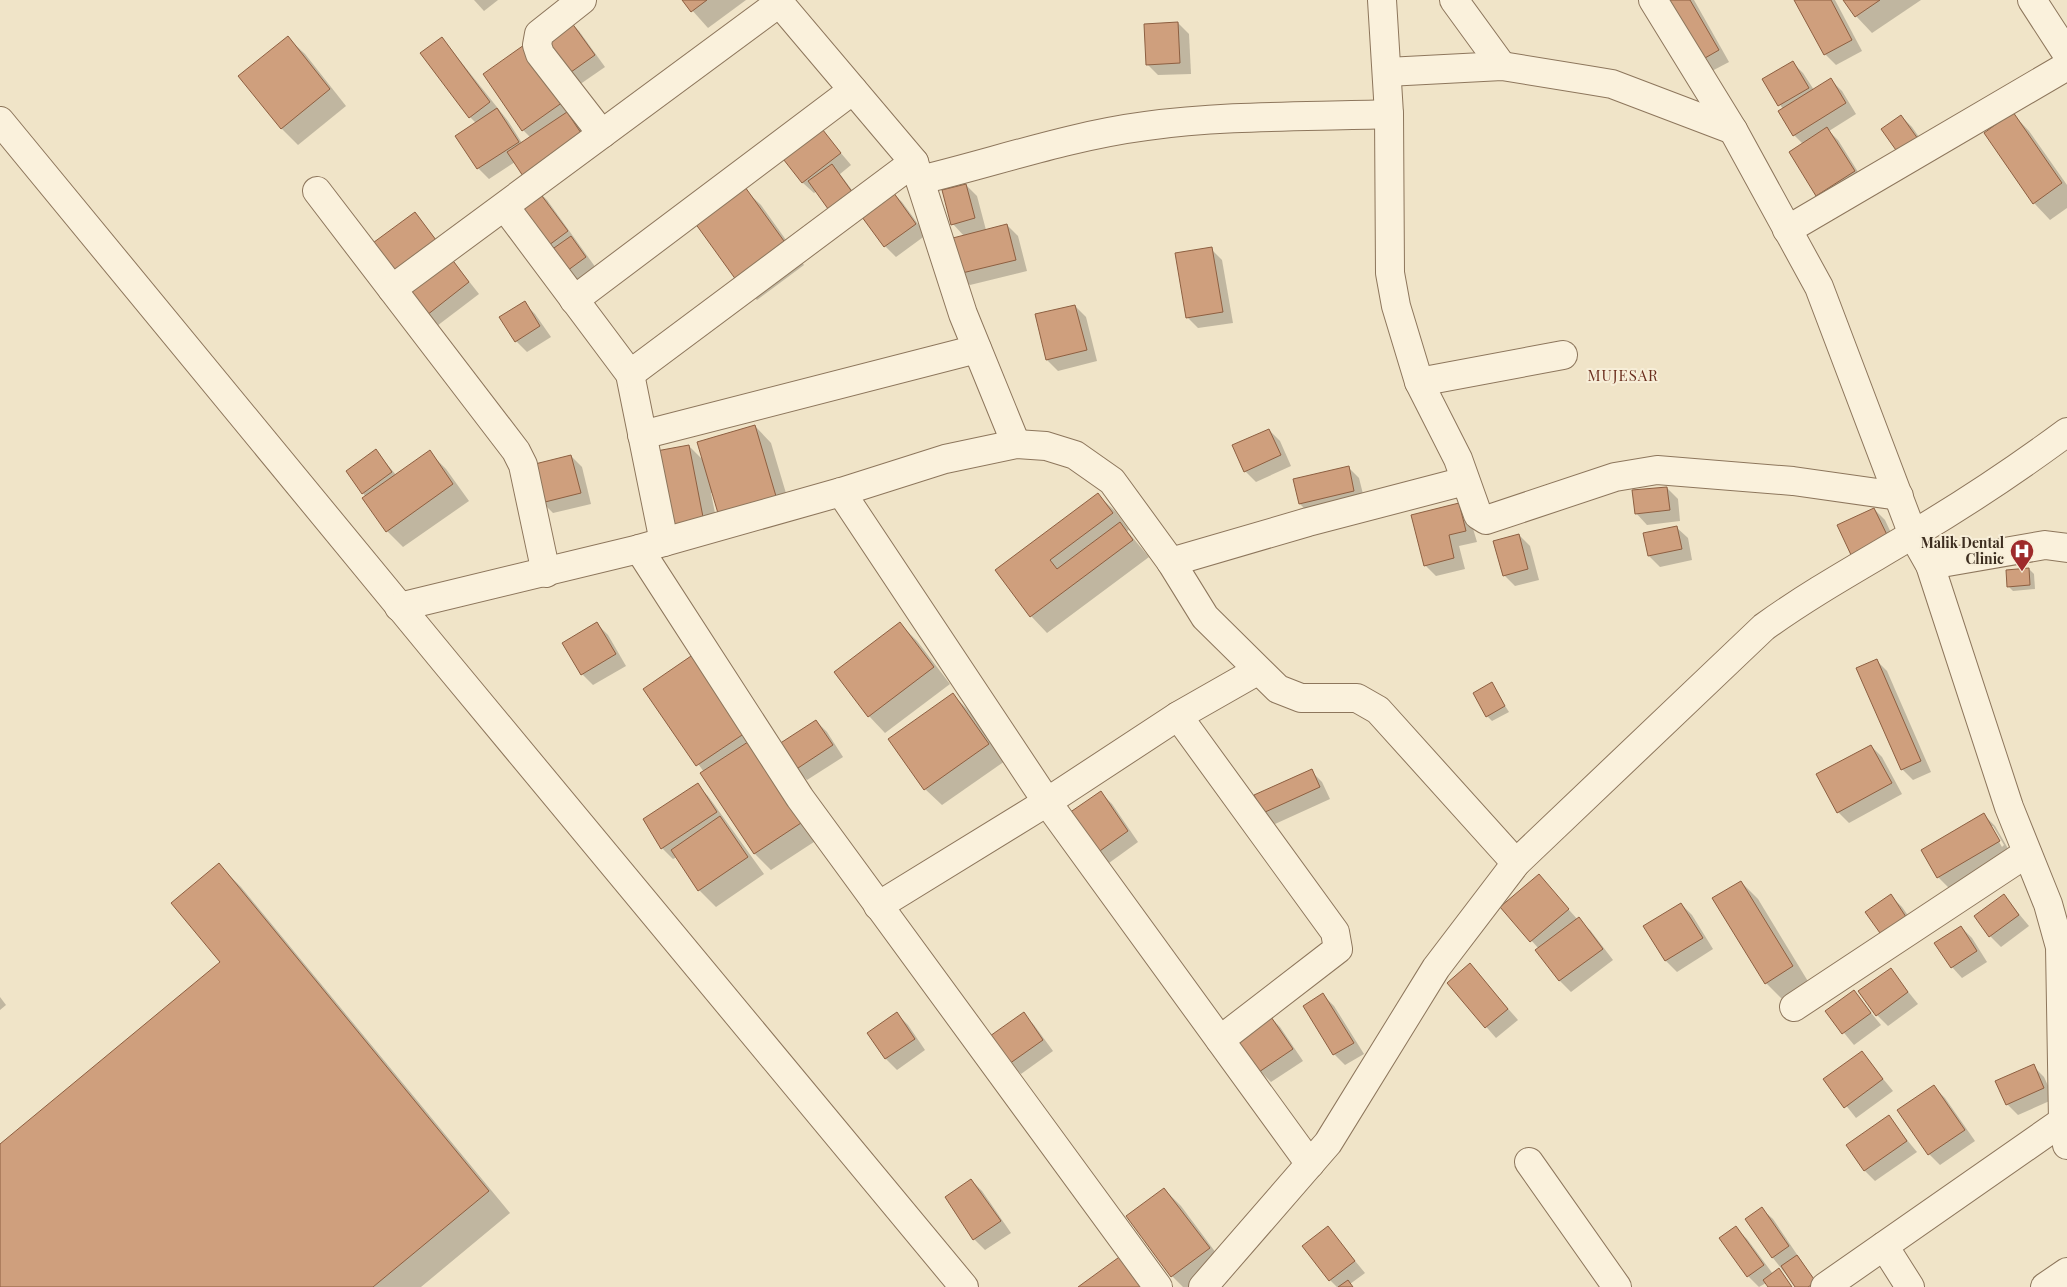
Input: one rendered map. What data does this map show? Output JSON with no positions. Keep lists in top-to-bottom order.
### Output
{
  "districts": ["MUJESAR"],
  "places": {
    "hospital": ["Malik Dental Clinic"]
  }
}
